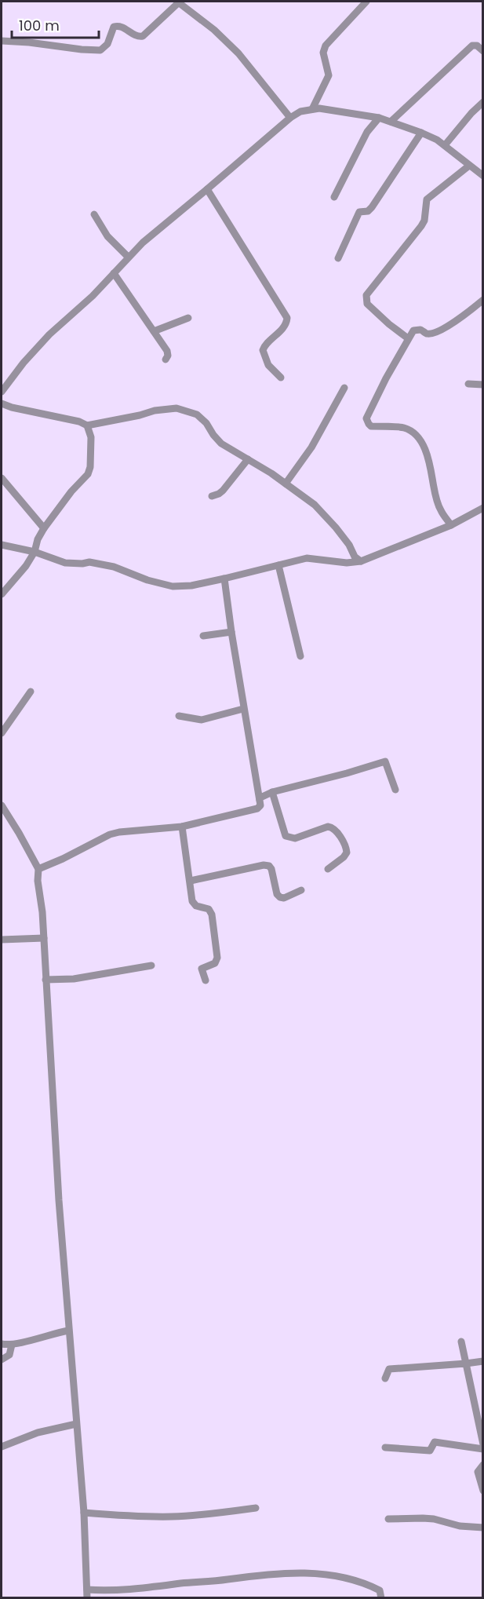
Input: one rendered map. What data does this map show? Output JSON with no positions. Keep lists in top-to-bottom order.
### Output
{
  "scale_bar": "100 m"
}
